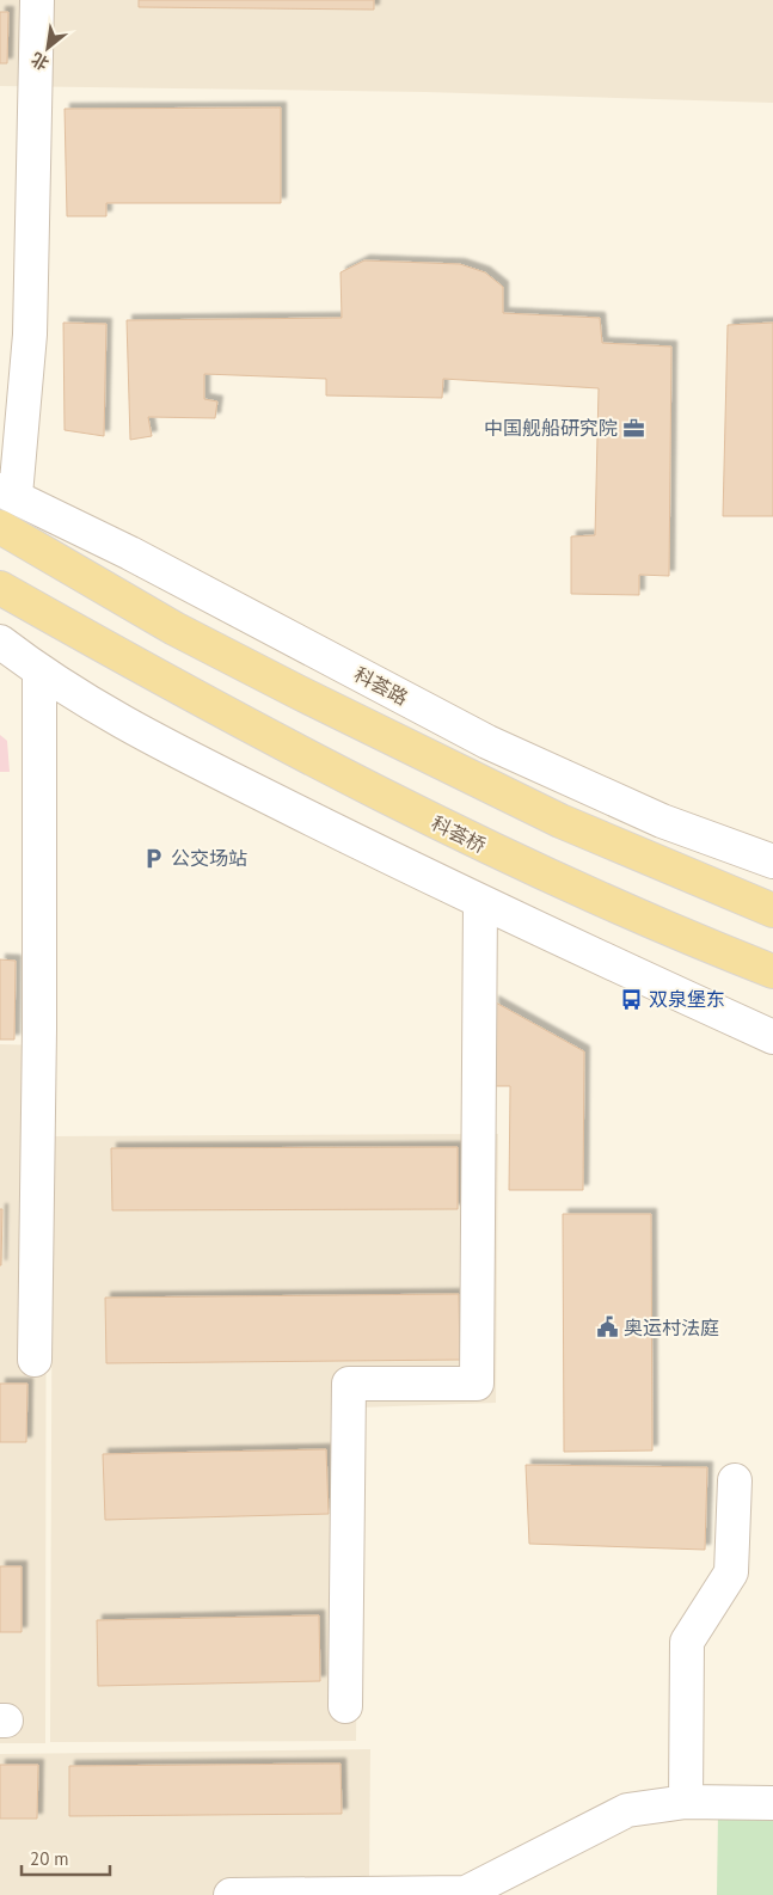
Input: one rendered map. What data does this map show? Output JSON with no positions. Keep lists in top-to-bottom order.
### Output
{
  "streets": {
    "main road": ["科荟桥"],
    "street": ["科荟路"]
  },
  "places": {
    "office": ["中国舰船研究院"],
    "parking": ["公交场站"],
    "bus stop": ["双泉堡东"],
    "public building": ["奥运村法庭"]
  },
  "scale_bar": "20 m",
  "north": "bottom left"
}
